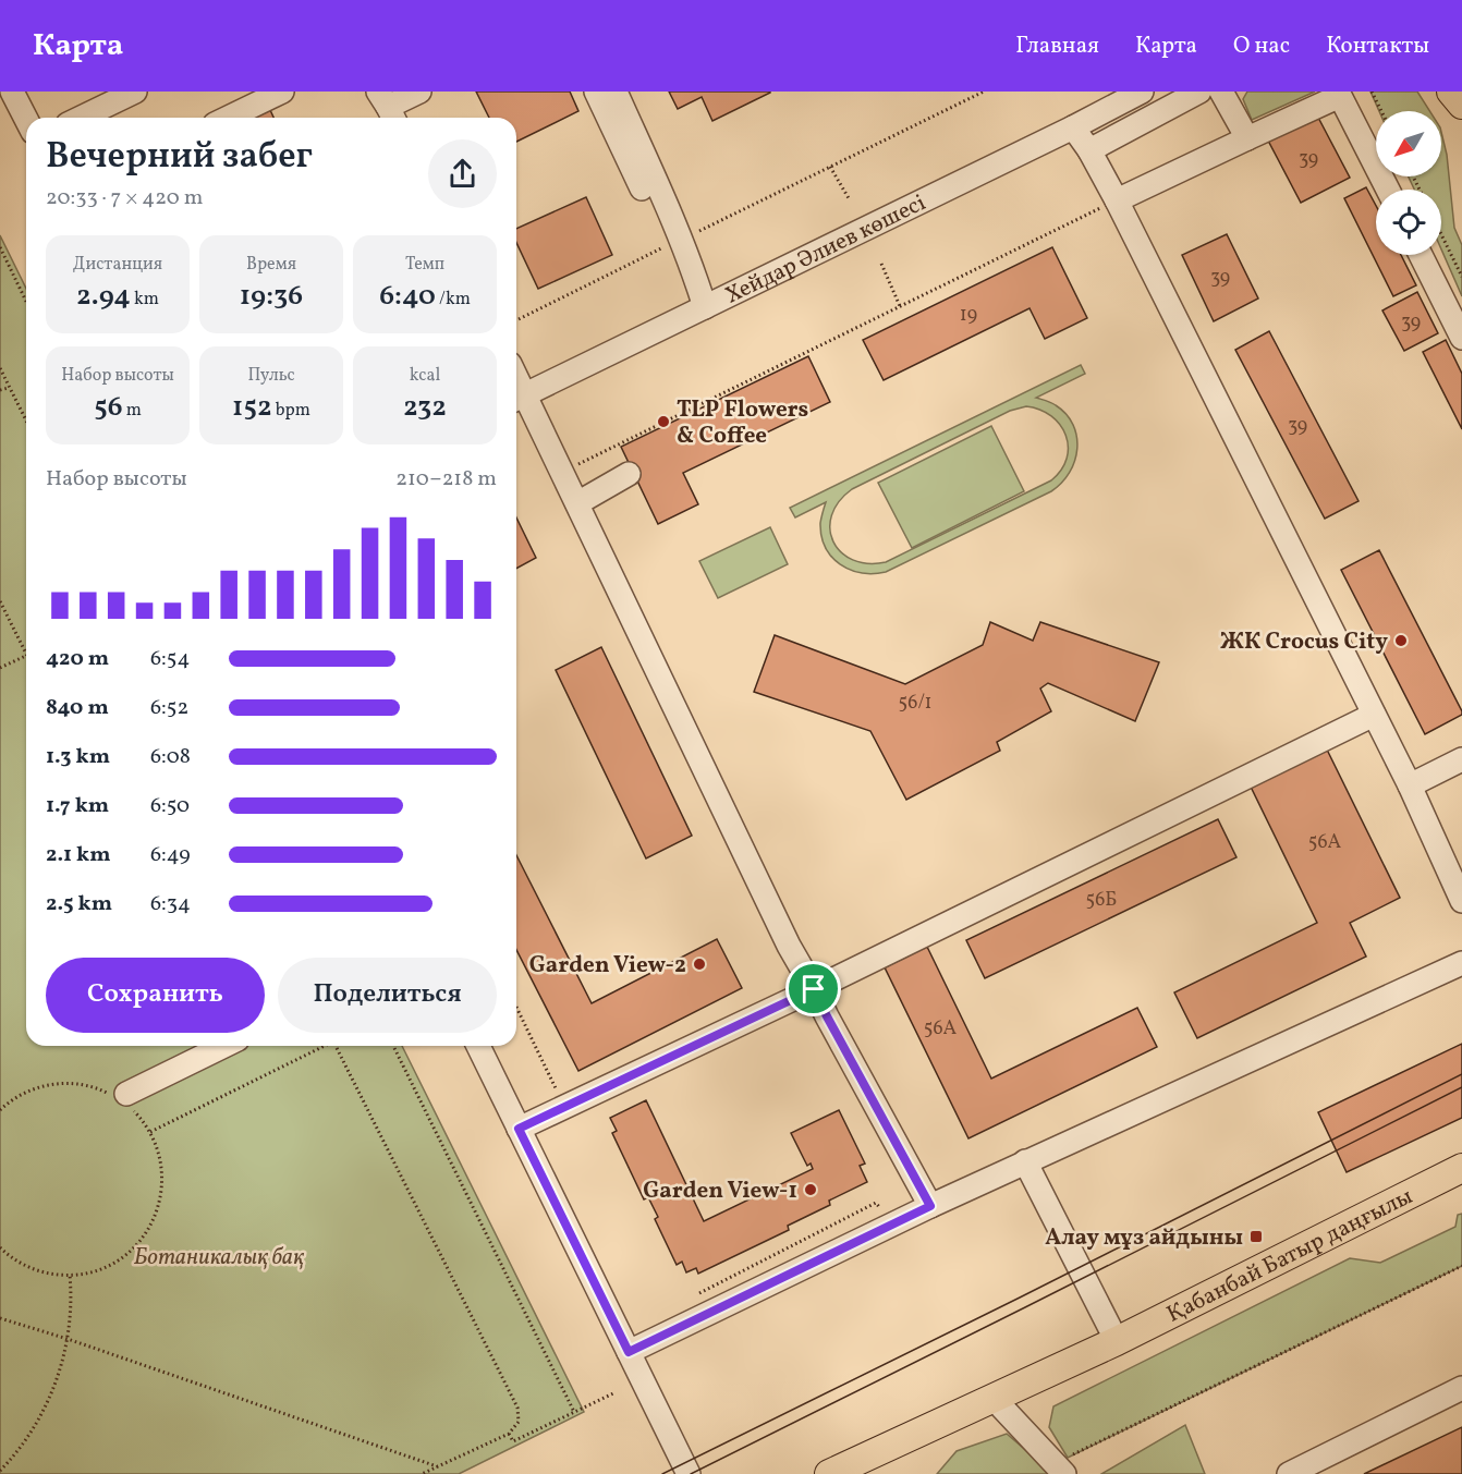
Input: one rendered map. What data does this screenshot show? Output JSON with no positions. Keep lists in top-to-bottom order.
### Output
{
  "streets": {
    "main road": ["Қабанбай Батыр даңғылы"],
    "street": ["Хейдар Әлиев көшесі"]
  },
  "parks": ["Ботаникалық бақ"],
  "places": {
    "other": [
      "TLP Flowers & Coffee",
      "ЖК Crocus City",
      "Garden View-2",
      "Garden View-1"
    ],
    "transit": ["Алау мұз айдыны"]
  },
  "house_numbers": [
    "39",
    "39",
    "19",
    "39",
    "39",
    "56/1",
    "56А",
    "56Б",
    "56А"
  ],
  "north": "bottom left",
  "page": {
    "header": "Карта",
    "nav": [
      "Главная",
      "Карта",
      "О нас",
      "Контакты"
    ],
    "heading": ["Вечерний забег", "20:33 · 7 × 420 m"],
    "stats": [
      ["Дистанция", "2.94 km"],
      ["Время", "19:36"],
      ["Темп", "6:40 /km"],
      ["Набор высоты", "56 m"],
      ["Пульс", "152 bpm"],
      ["kcal", "232"]
    ],
    "chart": ["Набор высоты", "210–218 m"],
    "list": [
      {
        "name": "420 m",
        "note": "6:54"
      },
      {
        "name": "840 m",
        "note": "6:52"
      },
      {
        "name": "1.3 km",
        "note": "6:08"
      },
      {
        "name": "1.7 km",
        "note": "6:50"
      },
      {
        "name": "2.1 km",
        "note": "6:49"
      },
      {
        "name": "2.5 km",
        "note": "6:34"
      }
    ],
    "buttons": ["Сохранить", "Поделиться"]
  }
}
